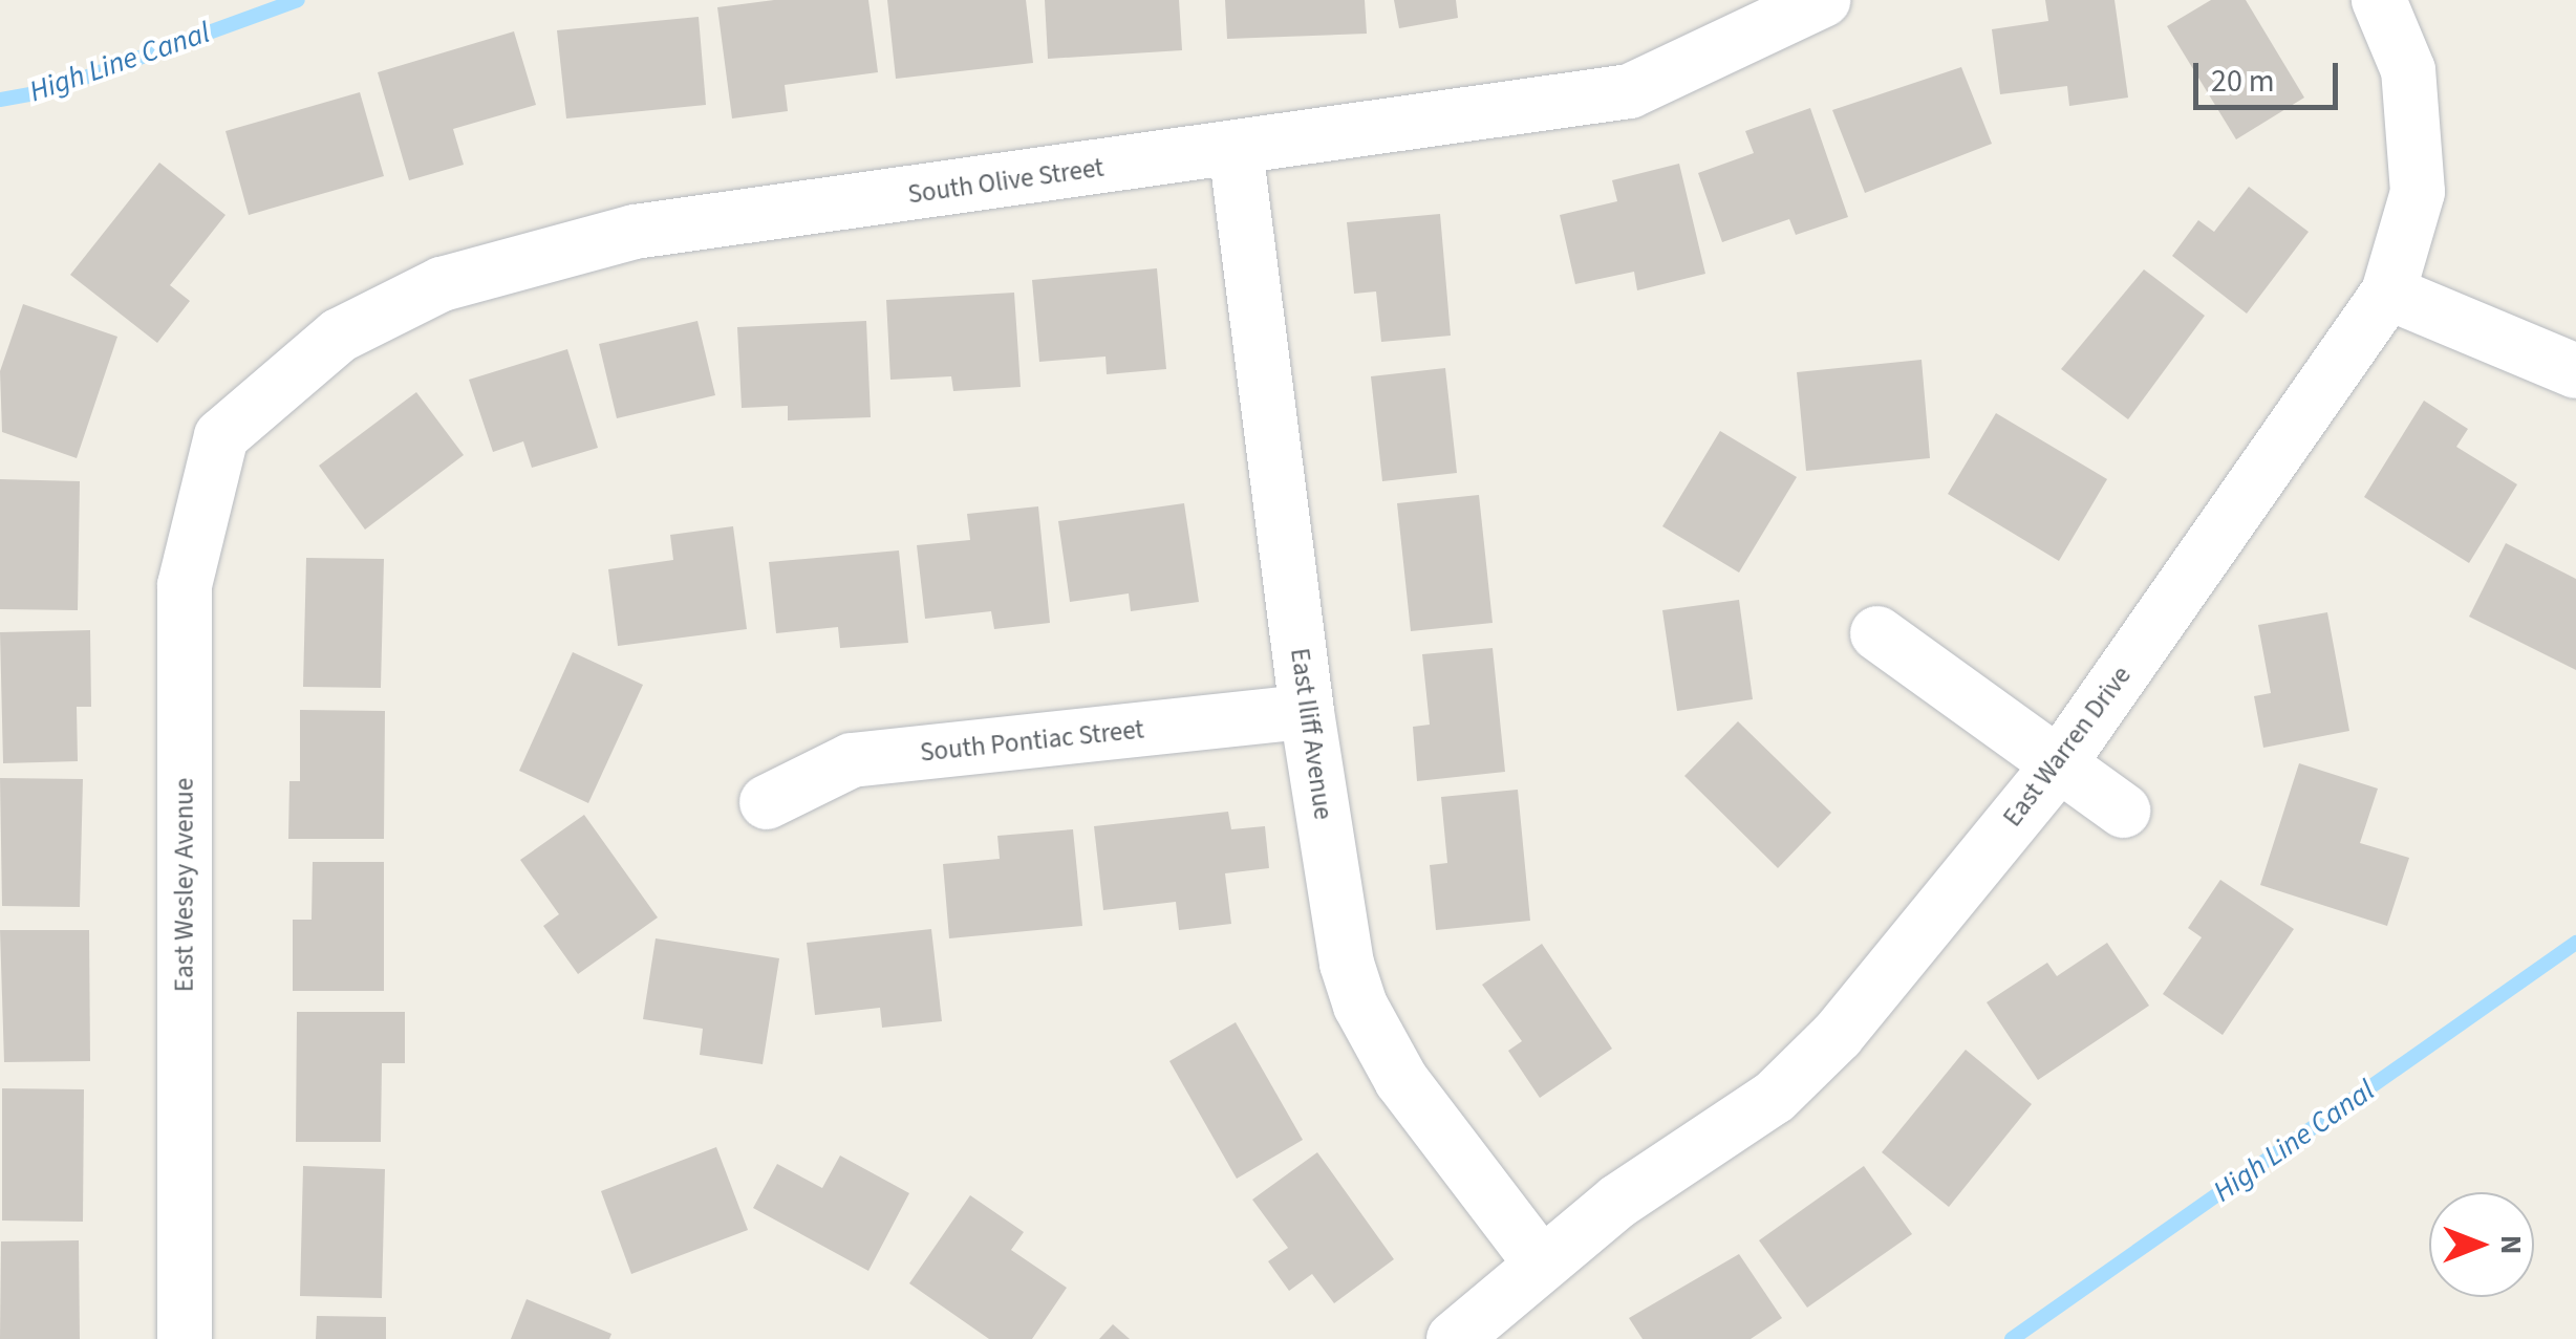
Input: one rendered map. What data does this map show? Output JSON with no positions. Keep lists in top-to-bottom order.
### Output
{
  "streets": {
    "street": [
      "South Olive Street",
      "East Iliff Avenue",
      "South Pontiac Street",
      "East Warren Drive",
      "East Wesley Avenue"
    ]
  },
  "crossings": [
    ["South Olive Street", "East Iliff Avenue"],
    ["South Olive Street", "East Wesley Avenue"],
    ["East Iliff Avenue", "South Pontiac Street"],
    ["East Iliff Avenue", "East Warren Drive"]
  ],
  "water": ["High Line Canal"],
  "scale_bar": "20 m",
  "north": "right"
}
